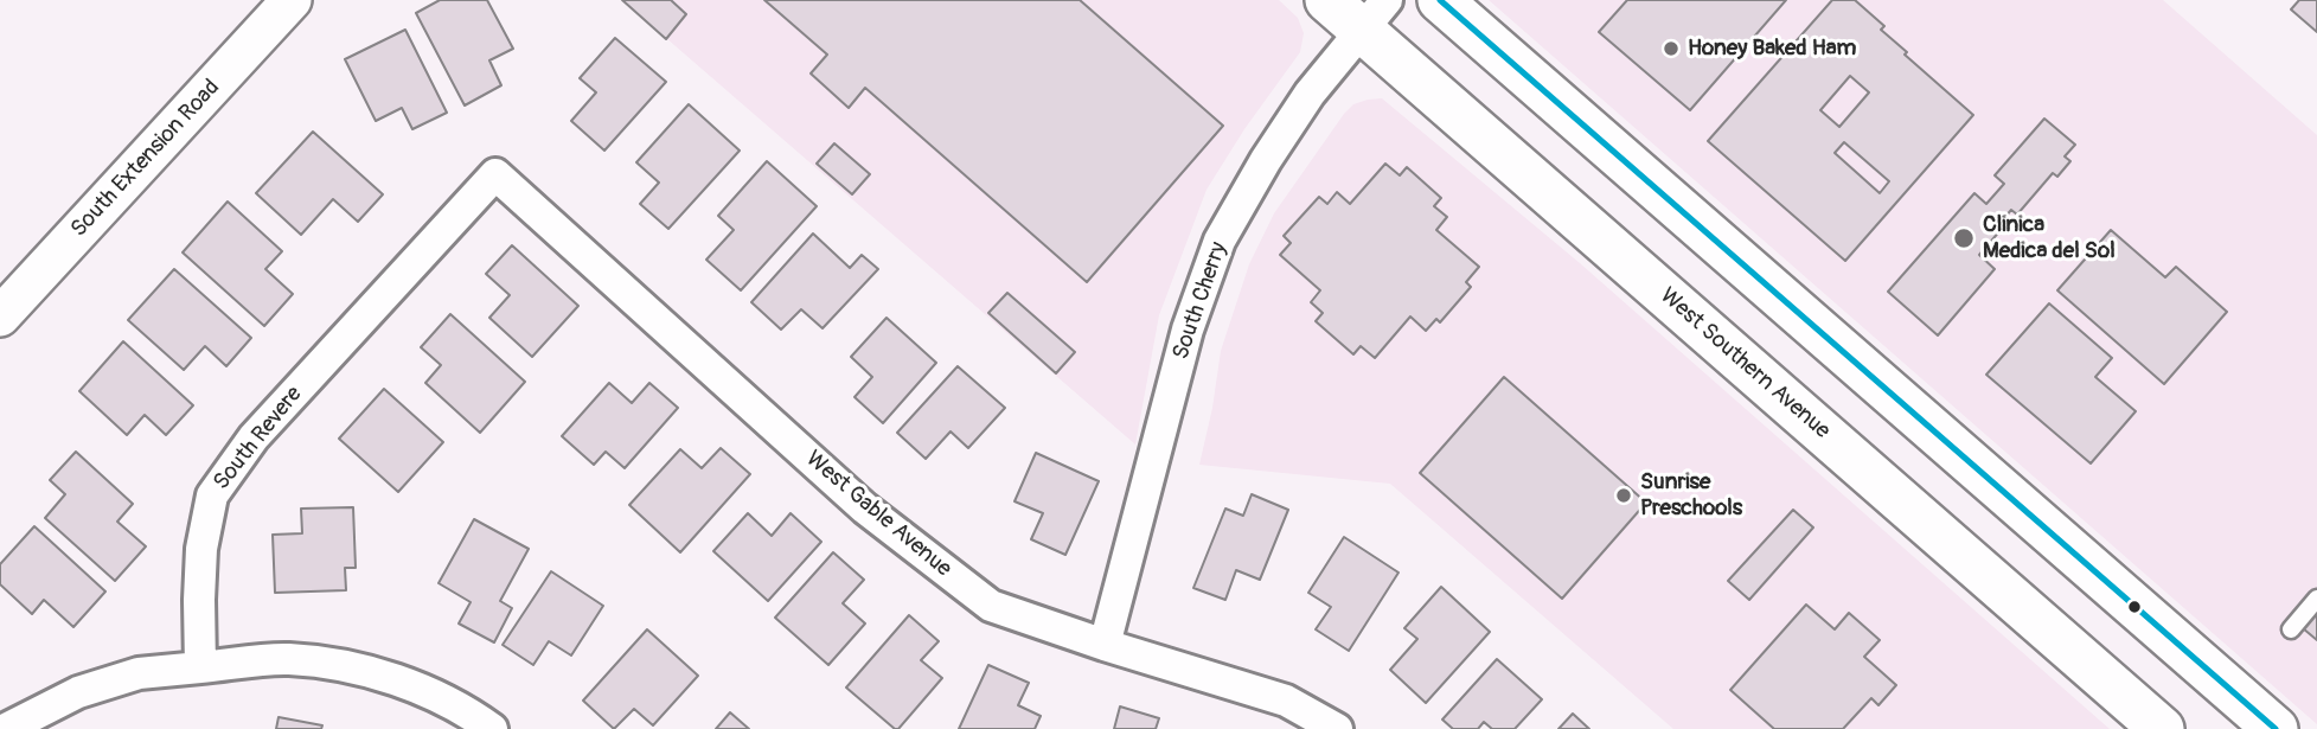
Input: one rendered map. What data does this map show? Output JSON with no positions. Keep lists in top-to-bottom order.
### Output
{
  "streets": {
    "main road": ["West Southern Avenue"],
    "street": [
      "South Extension Road",
      "South Cherry",
      "South Revere",
      "West Gable Avenue"
    ]
  },
  "crossings": [
    ["South Cherry", "West Southern Avenue"],
    ["South Cherry", "West Gable Avenue"],
    ["South Revere", "West Gable Avenue"]
  ],
  "places": ["Honey Baked Ham", "Clinica Medica del Sol", "Sunrise Preschools"]
}
